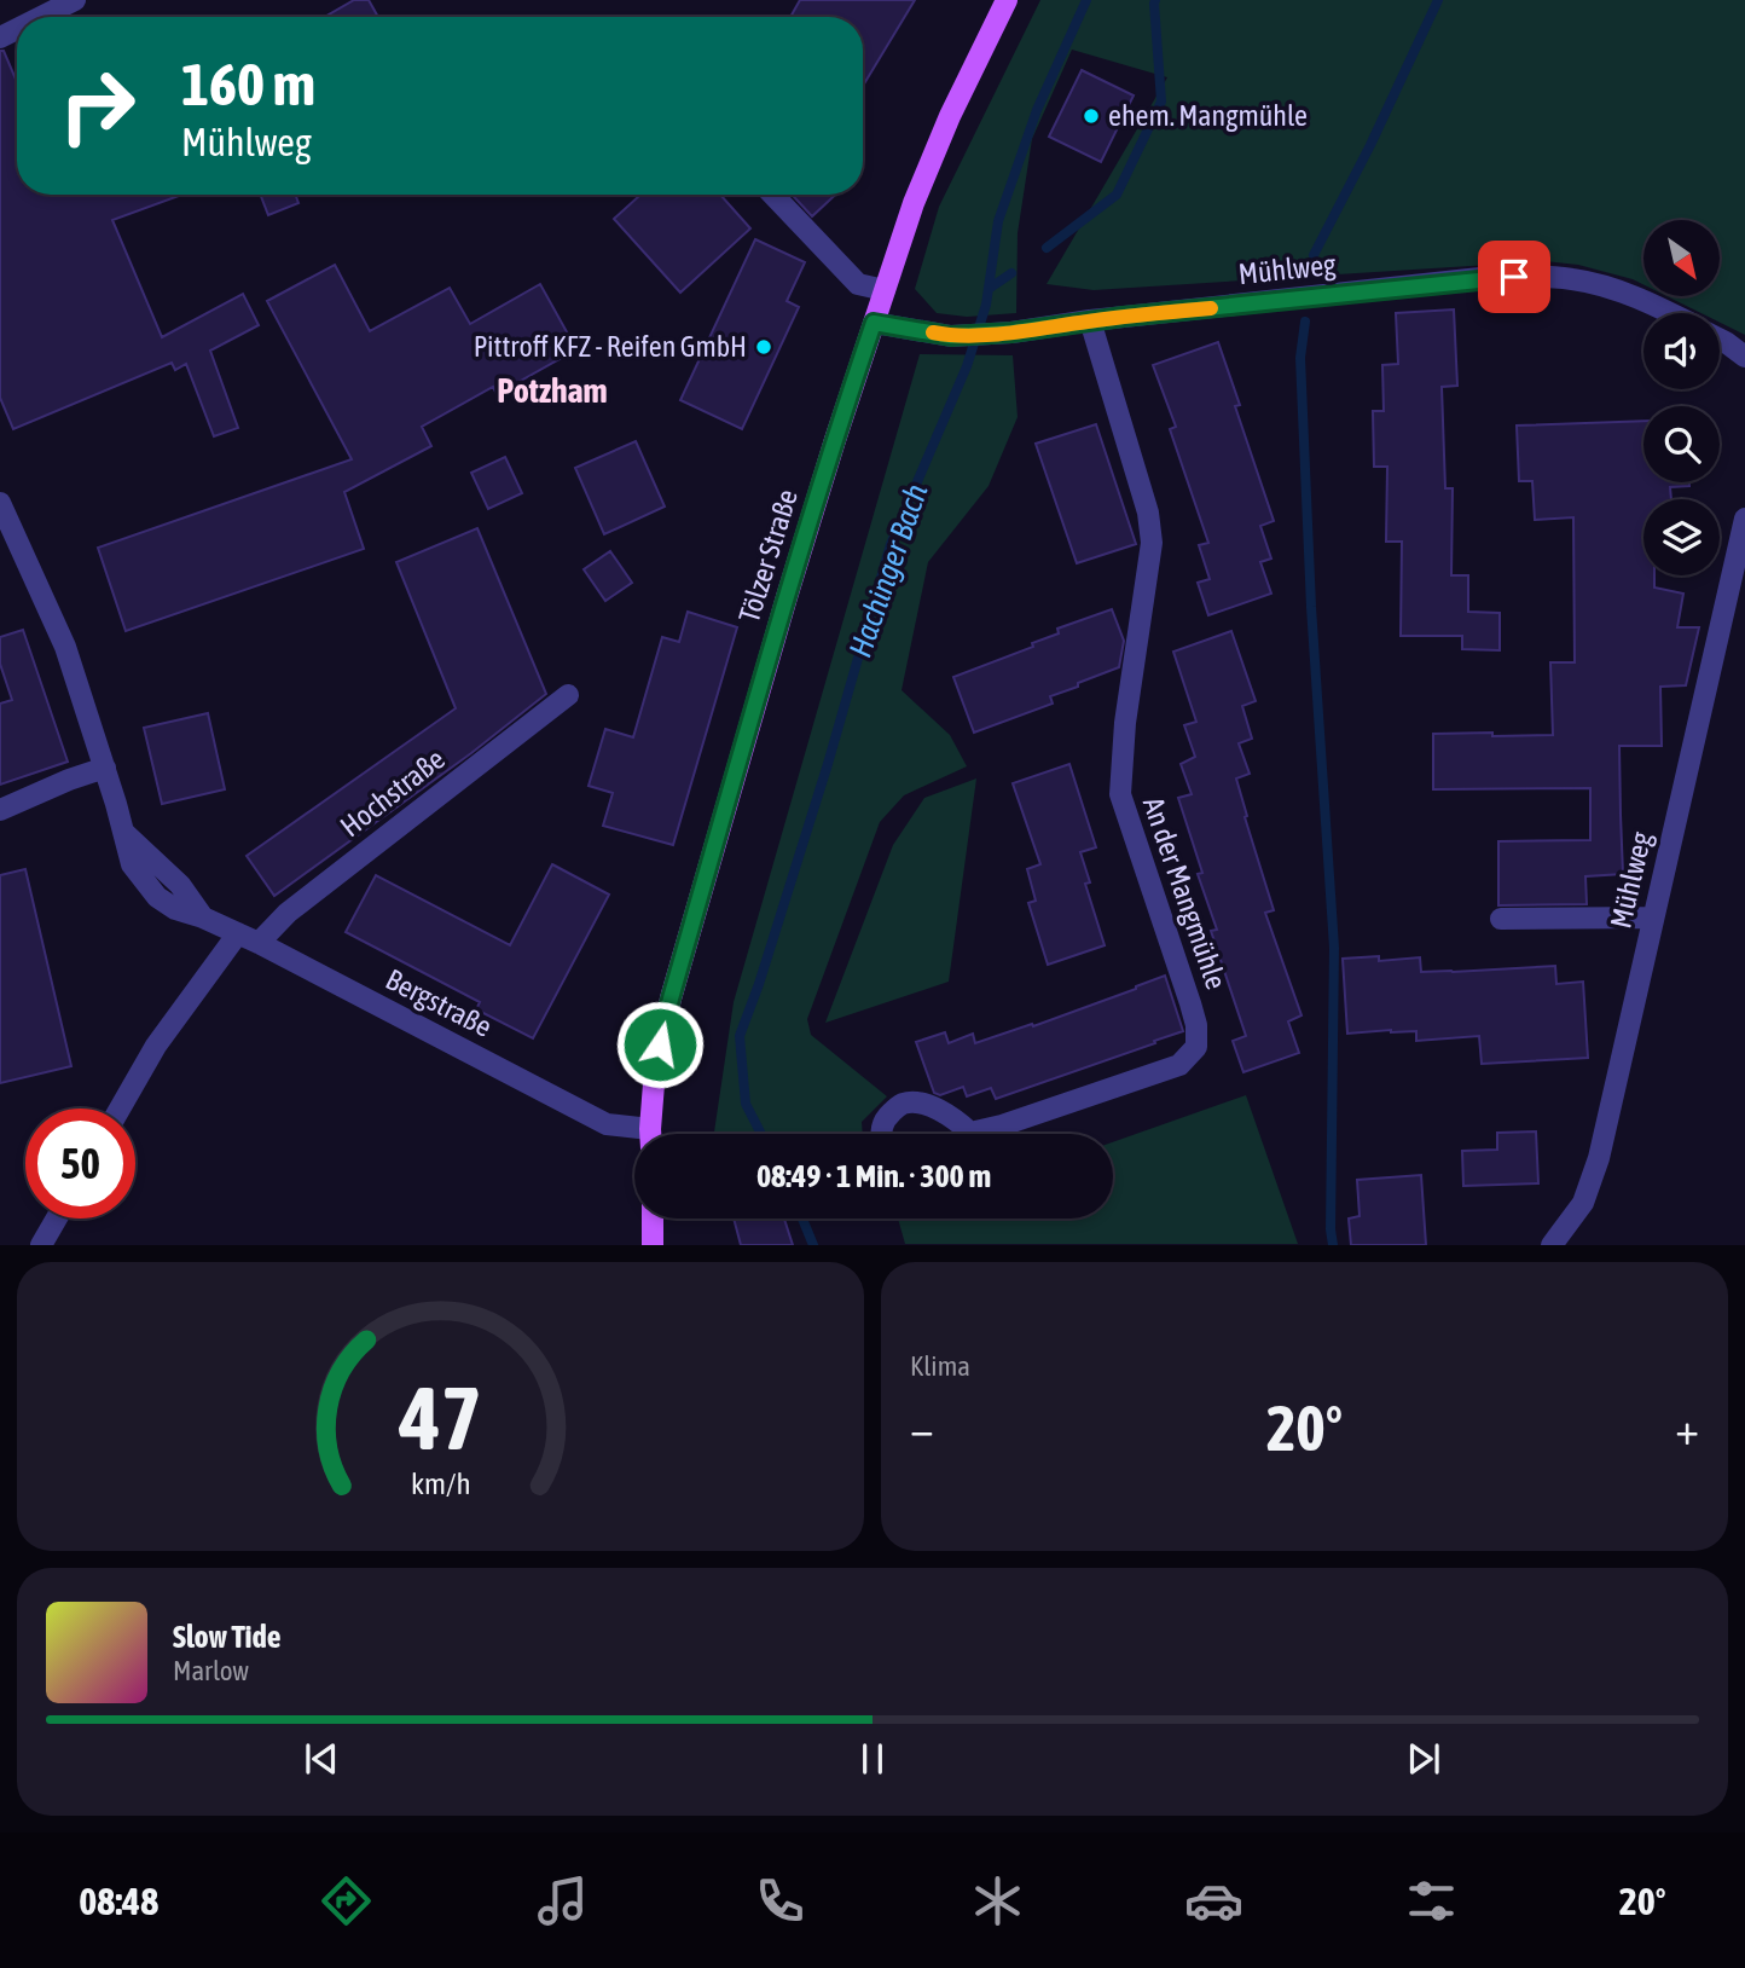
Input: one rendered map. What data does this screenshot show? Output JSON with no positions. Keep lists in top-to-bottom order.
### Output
{
  "streets": {
    "main road": ["Tölzer Straße"],
    "street": [
      "Mühlweg",
      "Hochstraße",
      "An der Mangmühle",
      "Bergstraße"
    ]
  },
  "crossings": [
    ["Mühlweg", "Tölzer Straße"],
    ["Mühlweg", "An der Mangmühle"],
    ["Hochstraße", "Bergstraße"]
  ],
  "districts": ["Potzham"],
  "water": ["Hachinger Bach"],
  "places": ["ehem. Mangmühle", "Pittroff KFZ - Reifen GmbH"],
  "north": "bottom right",
  "page": {
    "turn": ["160 m", "Mühlweg"],
    "limit": "50",
    "trip": "08:49 · 1 Min. · 300 m",
    "tile": "Klima",
    "heat": ["−", "20°", "+"],
    "song": ["Slow Tide", "Marlow"],
    "tabs": ["08:48", "20°"],
    "gauge": ["47", "km/h"]
  }
}
